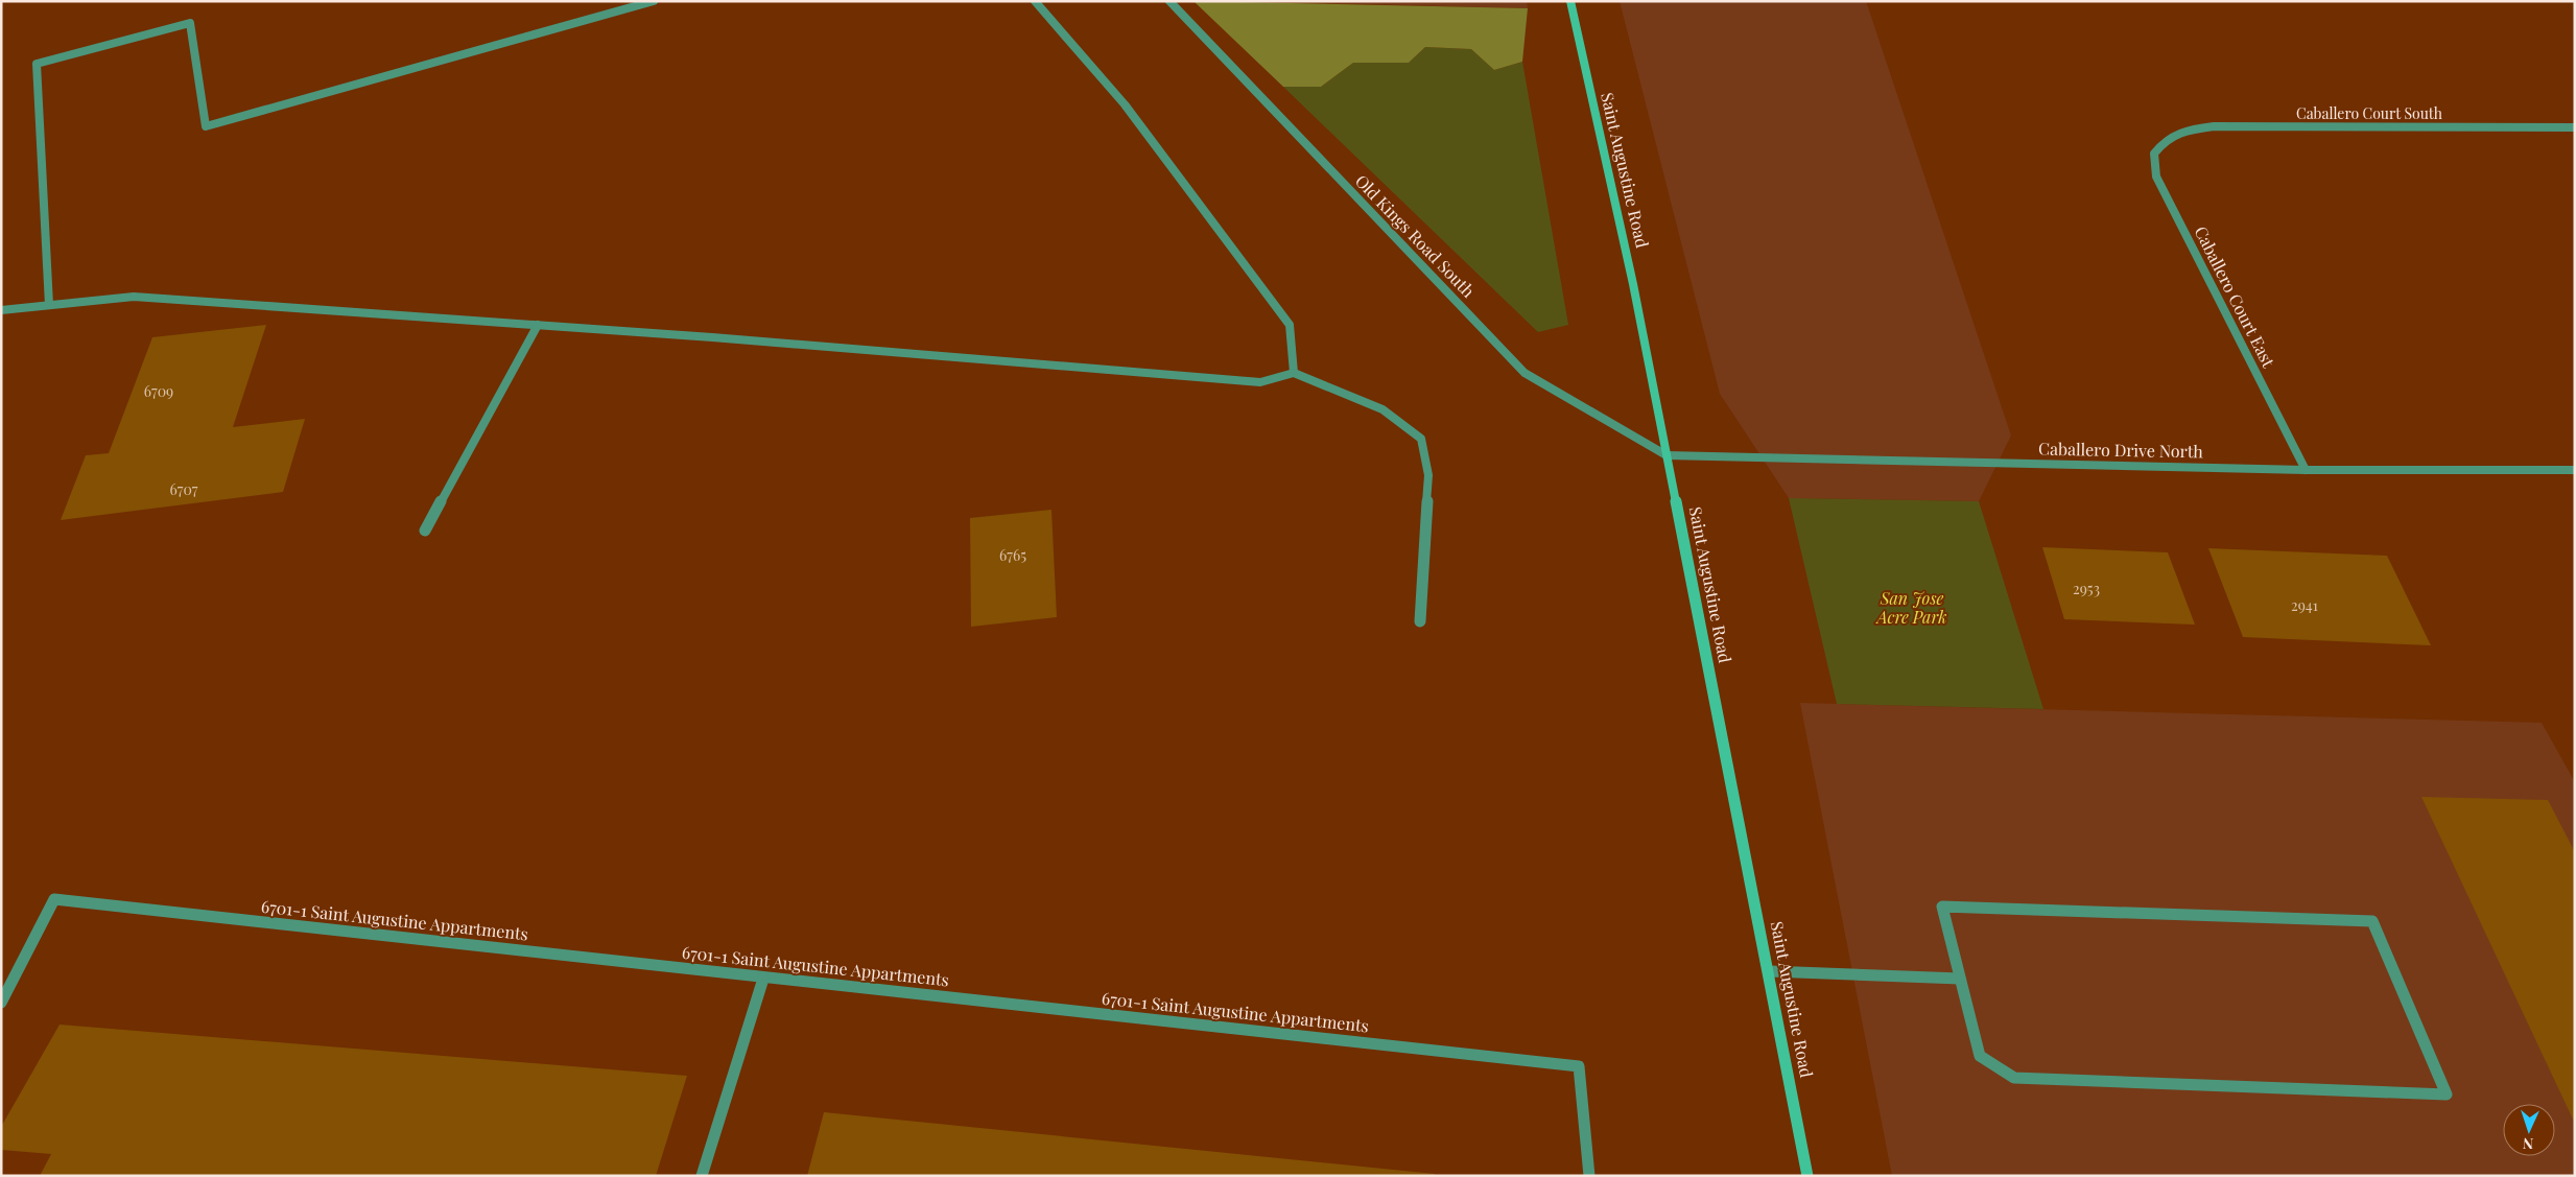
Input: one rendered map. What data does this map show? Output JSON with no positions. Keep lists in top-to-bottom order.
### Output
{
  "streets": {
    "main road": ["Saint Augustine Road"],
    "street": [
      "Caballero Court South",
      "Old Kings Road South",
      "Caballero Court East",
      "Caballero Drive North",
      "6701-1 Saint Augustine Appartments"
    ]
  },
  "crossings": [
    ["Caballero Court South", "Caballero Court East"],
    ["Saint Augustine Road", "Old Kings Road South"],
    ["Saint Augustine Road", "Caballero Drive North"],
    ["Old Kings Road South", "Caballero Drive North"],
    ["Caballero Court East", "Caballero Drive North"]
  ],
  "parks": ["San Jose Acre Park"],
  "house_numbers": [
    "6709",
    "6707",
    "6765",
    "2953",
    "2941"
  ],
  "north": "bottom"
}
